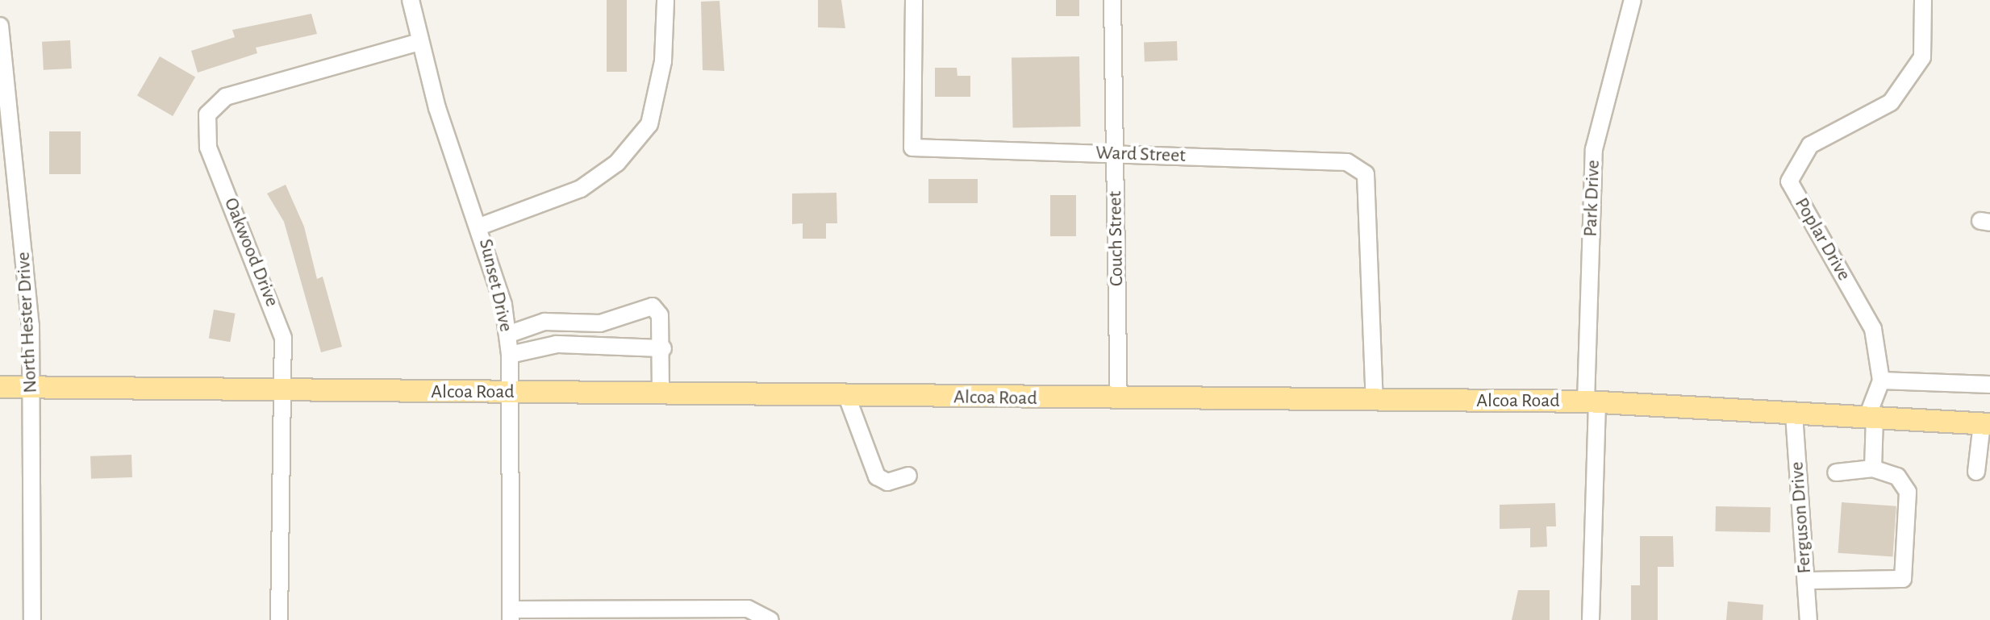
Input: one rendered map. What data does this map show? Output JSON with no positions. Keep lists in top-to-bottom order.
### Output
{
  "streets": {
    "main road": ["Alcoa Road"],
    "street": [
      "Ward Street",
      "Park Drive",
      "Couch Street",
      "Poplar Drive",
      "Oakwood Drive",
      "Sunset Drive",
      "North Hester Drive",
      "Ferguson Drive"
    ]
  },
  "crossings": [
    ["Ward Street", "Couch Street"],
    ["Ward Street", "Alcoa Road"],
    ["Park Drive", "Alcoa Road"],
    ["Couch Street", "Alcoa Road"],
    ["Poplar Drive", "Alcoa Road"],
    ["Oakwood Drive", "Sunset Drive"],
    ["Oakwood Drive", "Alcoa Road"],
    ["Sunset Drive", "Alcoa Road"],
    ["North Hester Drive", "Alcoa Road"],
    ["Alcoa Road", "Ferguson Drive"]
  ]
}
